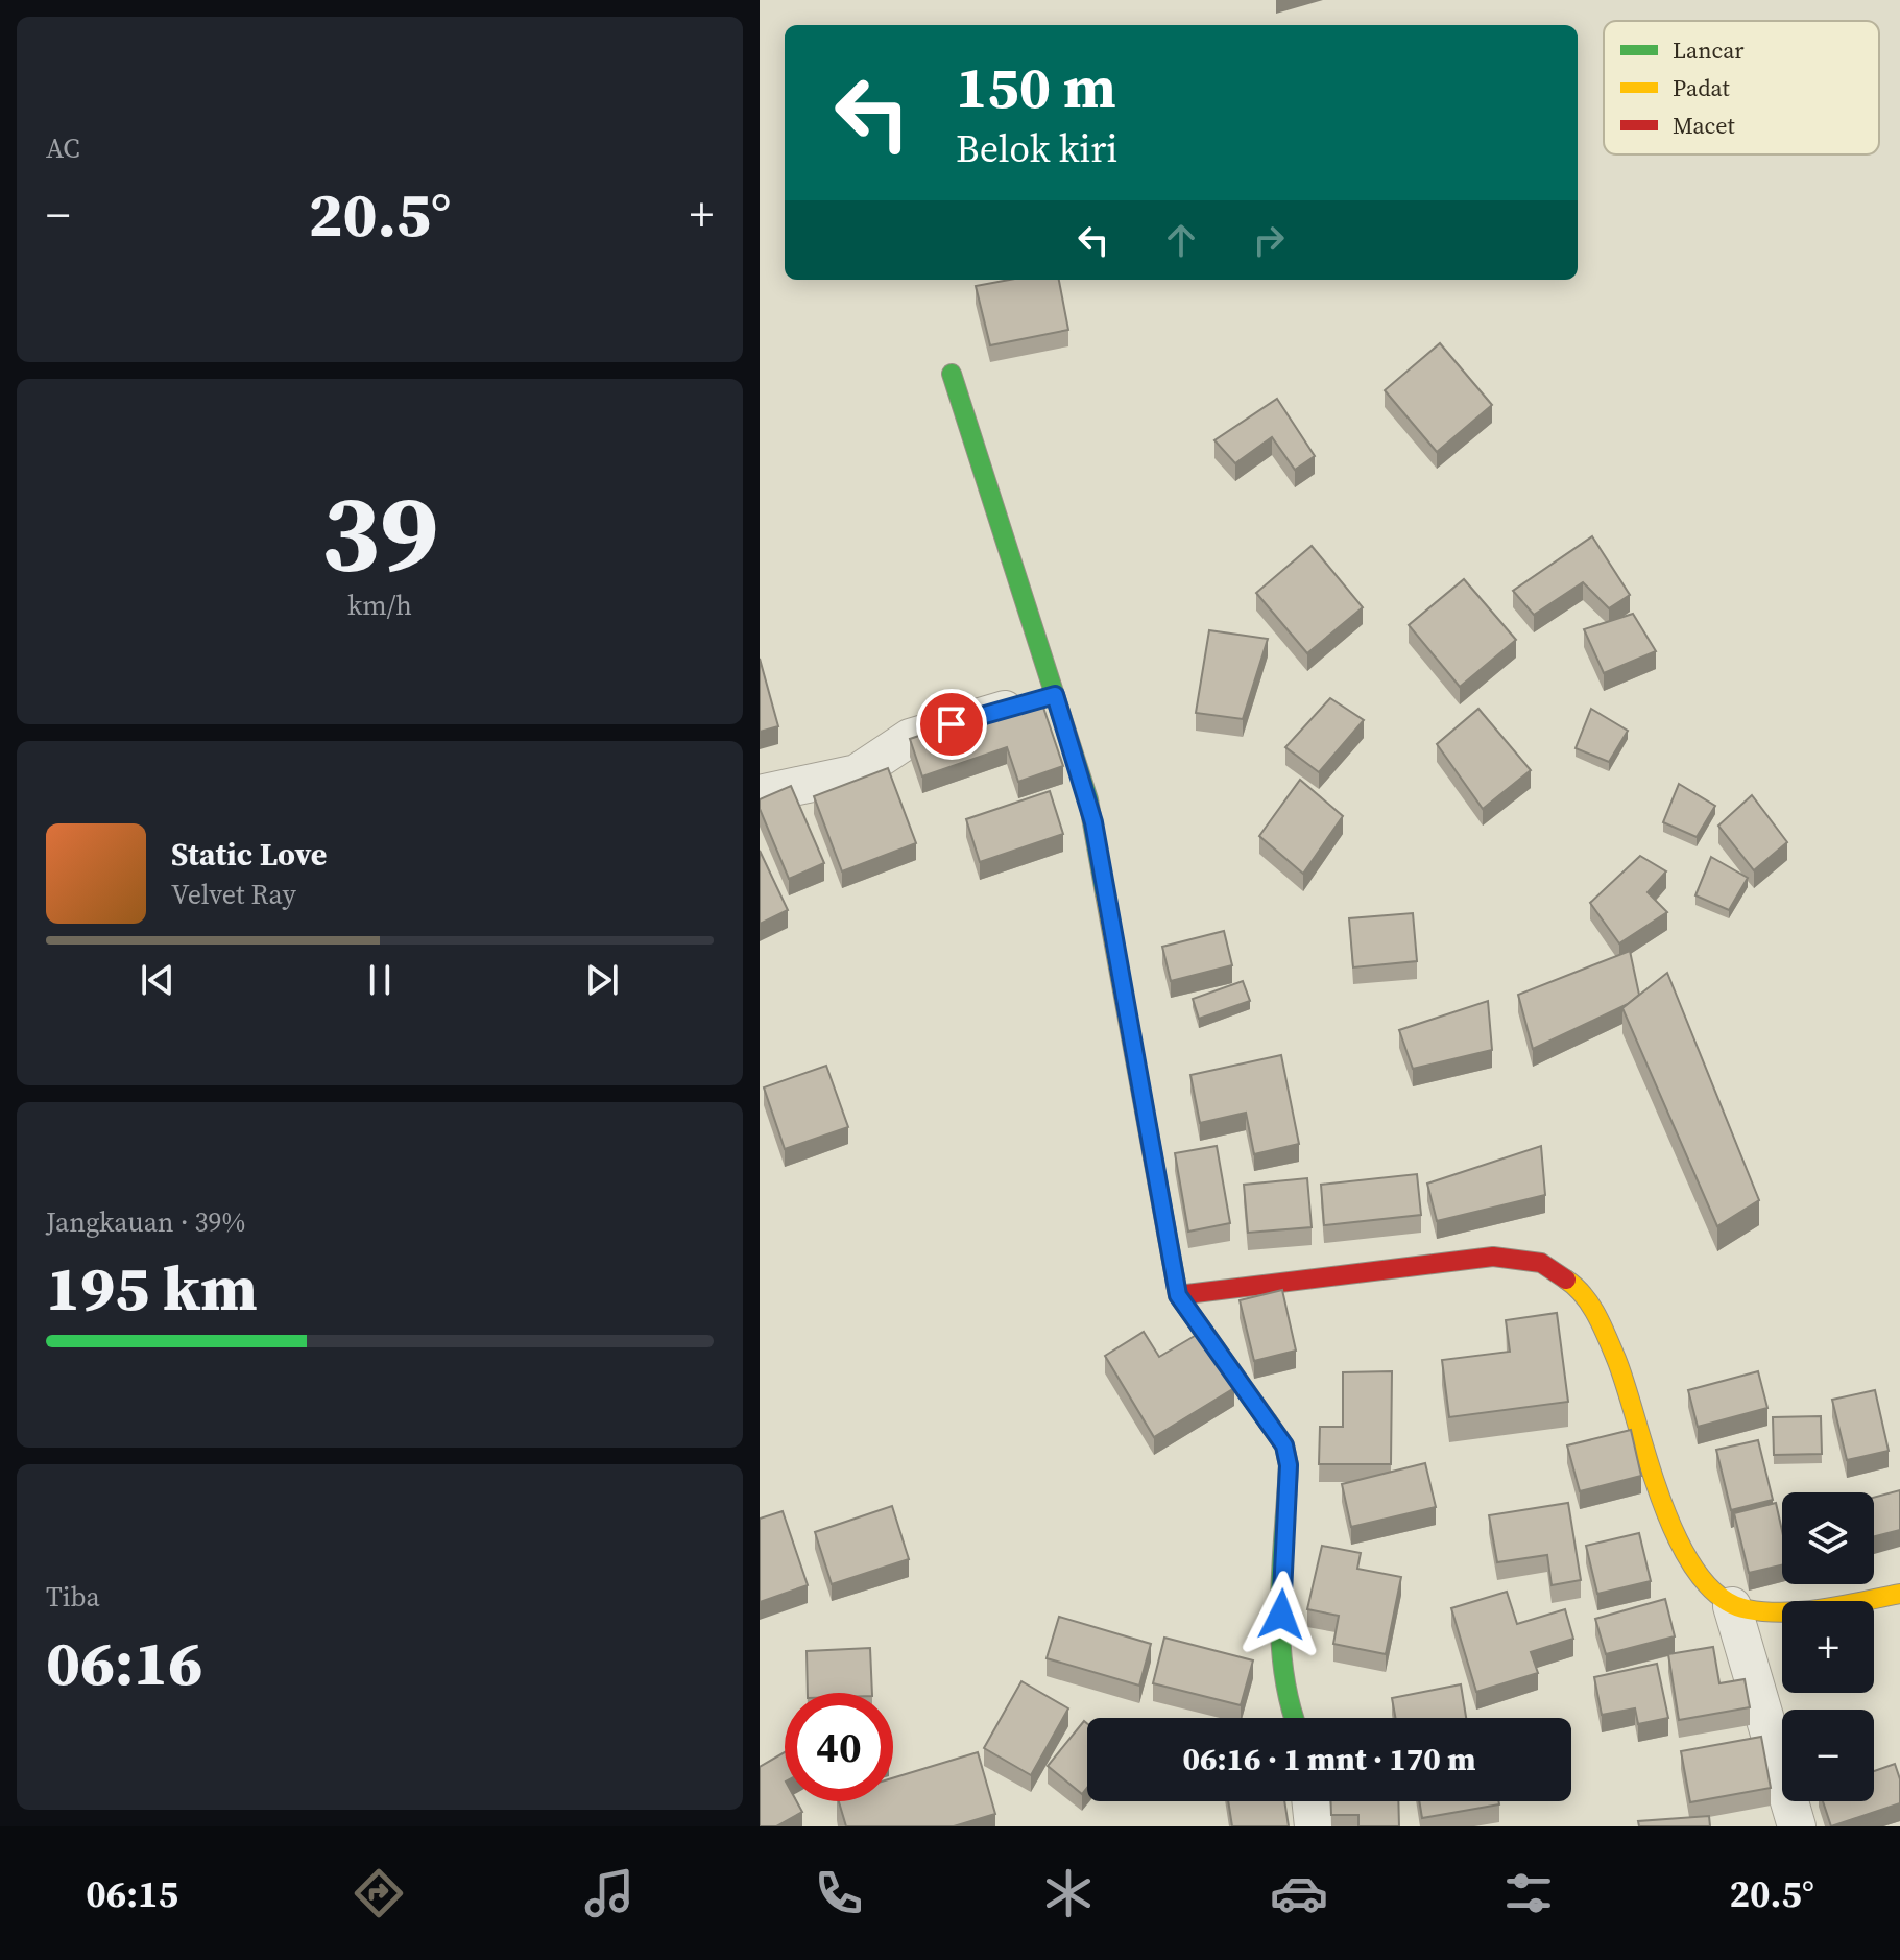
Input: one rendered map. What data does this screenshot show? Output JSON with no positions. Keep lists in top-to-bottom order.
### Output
{
  "legend": ["Lancar", "Padat", "Macet"],
  "page": {
    "tile": [
      "AC",
      ["39", "km/h"],
      ["Jangkauan · 39%", "195 km"],
      ["Tiba", "06:16"]
    ],
    "turn": ["150 m", "Belok kiri"],
    "heat": ["−", "20.5°", "+"],
    "song": ["Static Love", "Velvet Ray"],
    "map_buttons": ["+", "−"],
    "limit": "40",
    "trip": "06:16 · 1 mnt · 170 m",
    "tabs": ["06:15", "20.5°"]
  }
}
